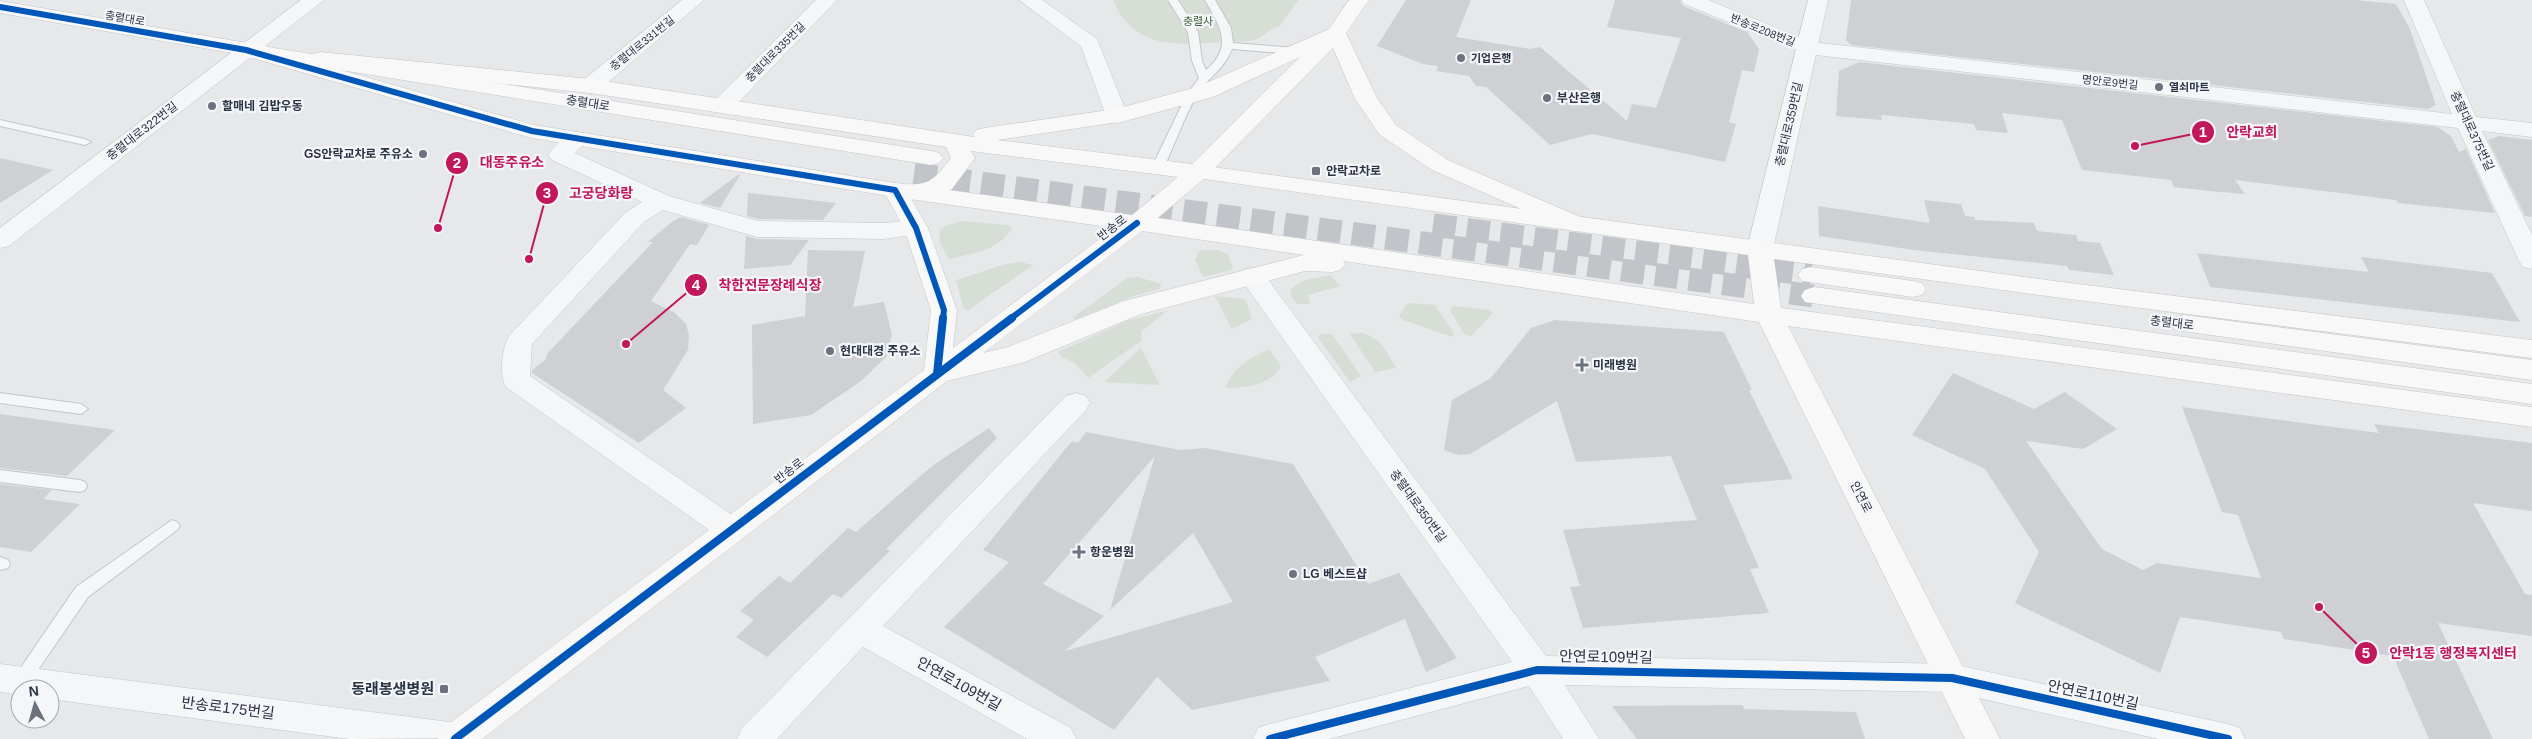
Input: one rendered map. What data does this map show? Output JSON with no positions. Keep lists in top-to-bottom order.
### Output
{
  "streets": {
    "main road": ["충렬대로", "반송로", "안연로"],
    "street": [
      "반송로208번길",
      "충렬대로331번길",
      "충렬대로335번길",
      "명안로9번길",
      "충렬대로359번길",
      "충렬대로322번길",
      "충렬대로375번길",
      "충렬대로350번길",
      "안연로109번길",
      "안연로110번길",
      "반송로175번길"
    ]
  },
  "crossings": [
    ["충렬대로", "충렬대로322번길"],
    ["반송로208번길", "명안로9번길"],
    ["반송로208번길", "충렬대로359번길"],
    ["명안로9번길", "충렬대로359번길"],
    ["명안로9번길", "충렬대로375번길"],
    ["충렬대로359번길", "안연로"],
    ["반송로", "반송로175번길"],
    ["안연로", "안연로109번길"],
    ["안연로", "안연로110번길"],
    ["충렬대로350번길", "안연로109번길"],
    ["안연로109번길", "안연로110번길"]
  ],
  "parks": ["충렬사"],
  "places": {
    "other": [
      "기업은행",
      "열쇠마트",
      "부산은행",
      "할매네 김밥우동",
      "안락교회",
      "GS안락교차로 주유소",
      "대동주유소",
      "고궁당화랑",
      "착한전문장례식장",
      "현대대경 주유소",
      "LG 베스트샵",
      "안락1동 행정복지센터"
    ],
    "transit": ["안락교차로", "동래봉생병원"],
    "health": ["미래병원", "항운병원"]
  },
  "north": "top"
}
